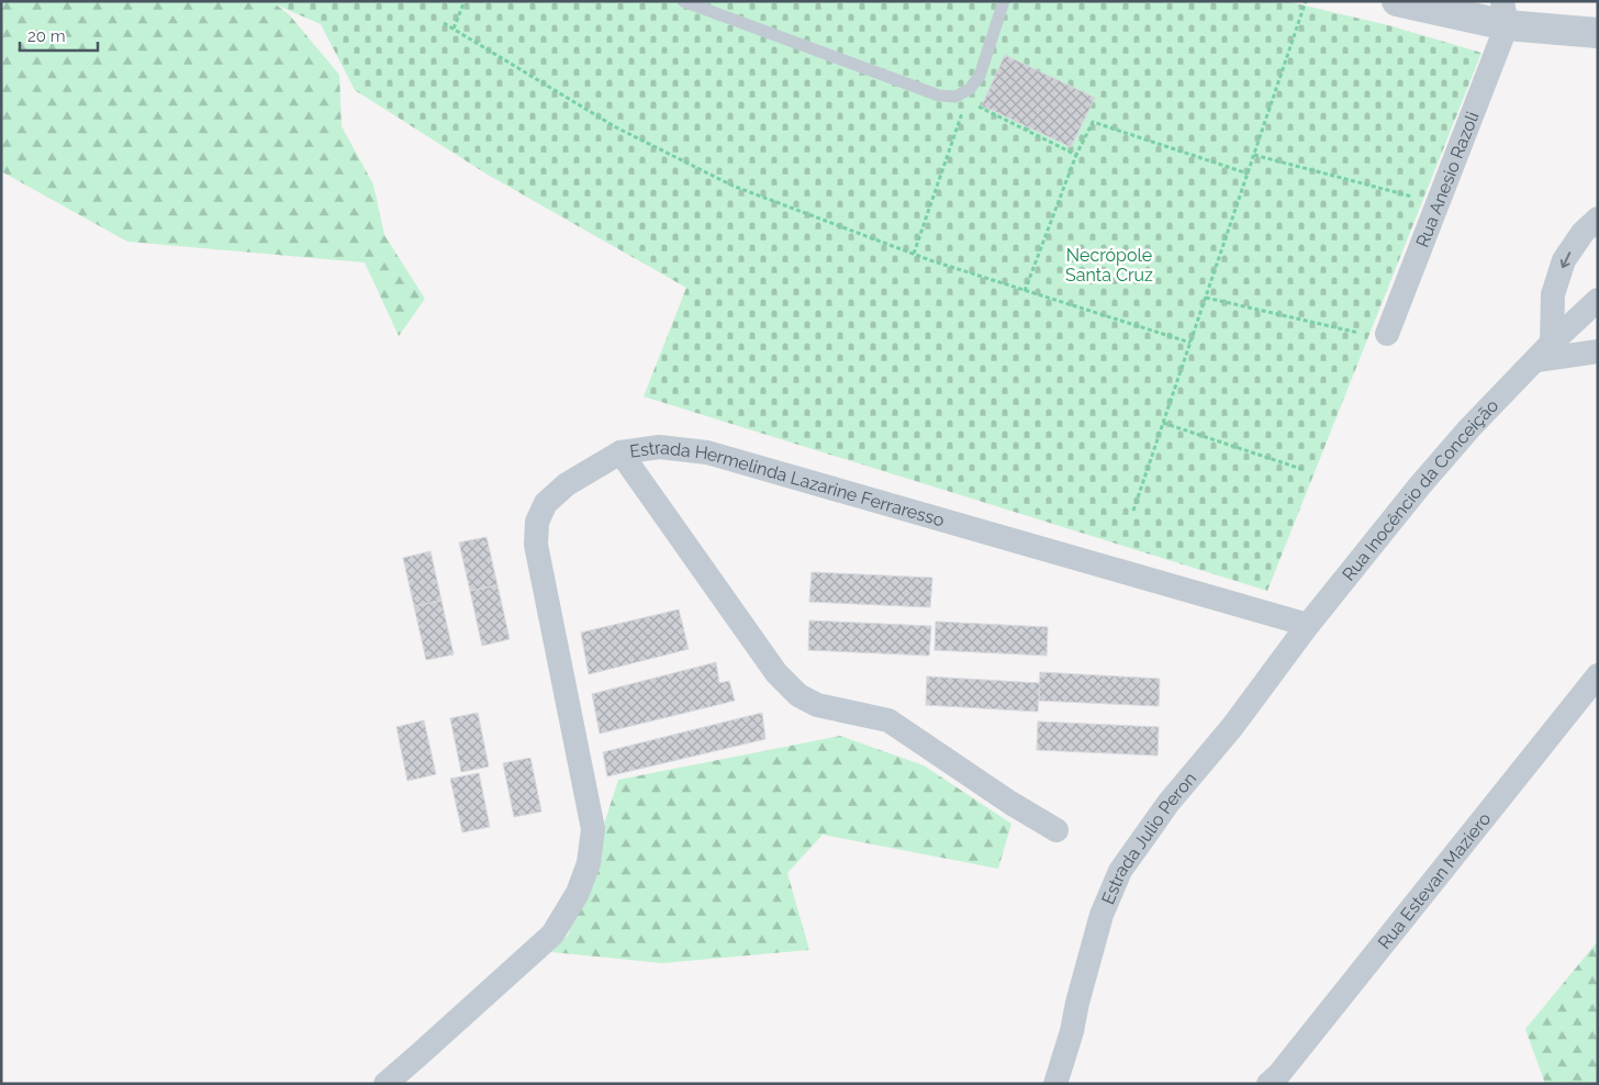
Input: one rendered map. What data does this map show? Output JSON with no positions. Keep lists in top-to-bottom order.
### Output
{
  "streets": {
    "street": [
      "Rua Anesio Razoli",
      "Estrada Hermelinda Lazarine Ferraresso",
      "Rua Inocêncio da Conceição",
      "Estrada Julio Peron",
      "Rua Estevan Maziero"
    ]
  },
  "crossings": [
    ["Estrada Hermelinda Lazarine Ferraresso", "Rua Inocêncio da Conceição"],
    ["Estrada Hermelinda Lazarine Ferraresso", "Estrada Julio Peron"],
    ["Rua Inocêncio da Conceição", "Estrada Julio Peron"]
  ],
  "parks": ["Necrópole Santa Cruz"],
  "scale_bar": "20 m"
}
